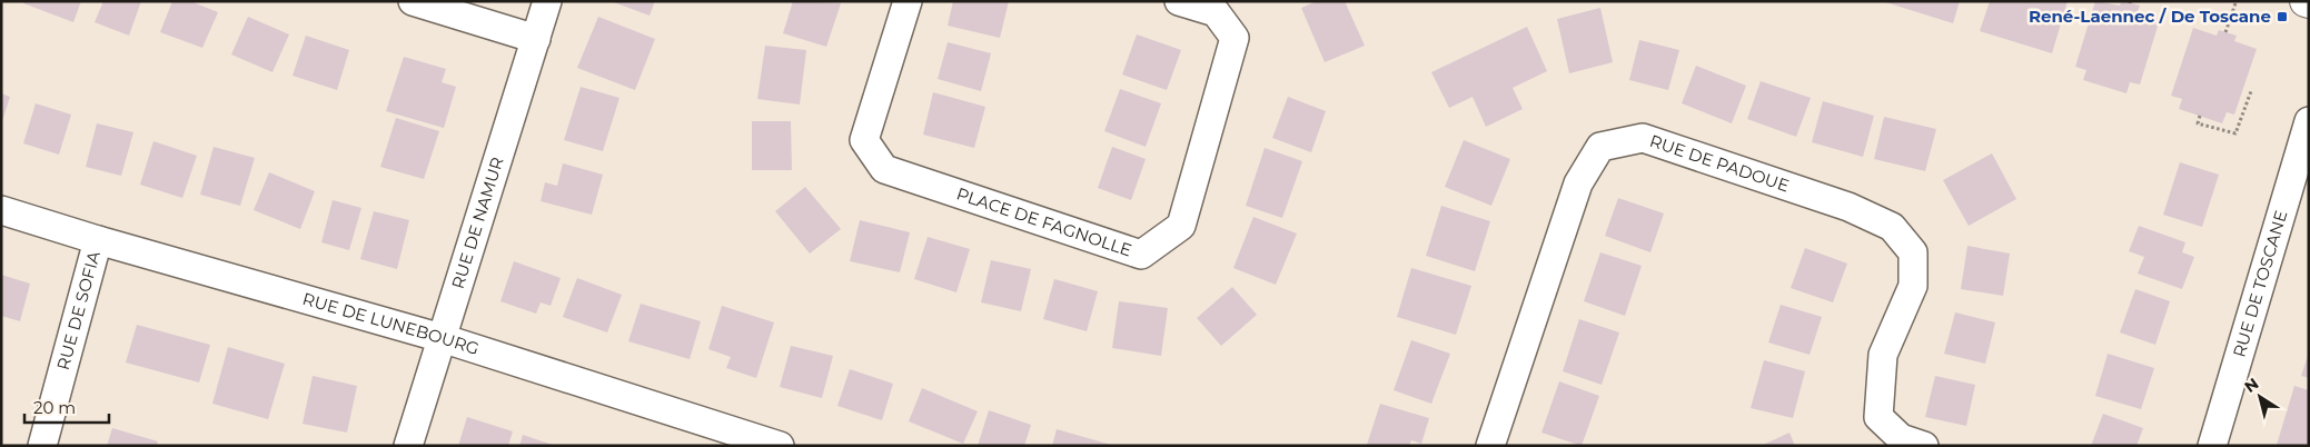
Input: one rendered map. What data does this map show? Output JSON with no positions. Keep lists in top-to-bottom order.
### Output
{
  "streets": {
    "street": [
      "RUE DE PADOUE",
      "PLACE DE FAGNOLLE",
      "RUE DE NAMUR",
      "RUE DE TOSCANE",
      "RUE DE SOFIA",
      "RUE DE LUNEBOURG"
    ]
  },
  "crossings": [
    ["RUE DE NAMUR", "RUE DE LUNEBOURG"],
    ["RUE DE SOFIA", "RUE DE LUNEBOURG"]
  ],
  "places": {
    "transit": ["René-Laennec / De Toscane"]
  },
  "scale_bar": "20 m",
  "north": "top left"
}
